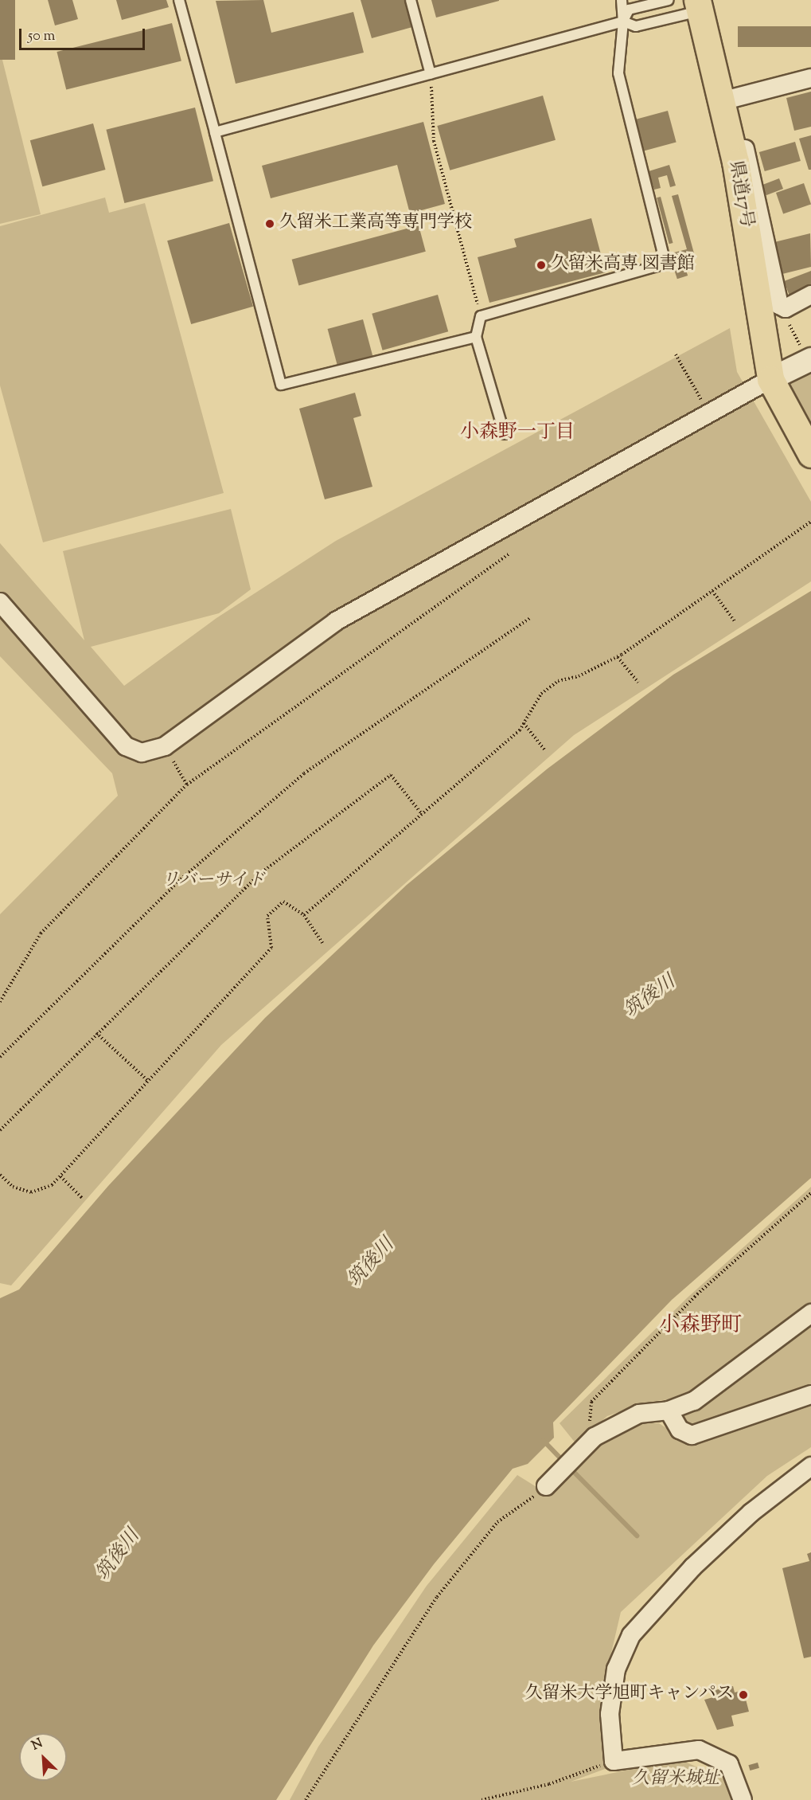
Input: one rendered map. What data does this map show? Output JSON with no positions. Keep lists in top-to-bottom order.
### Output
{
  "streets": {
    "main road": ["県道17号"]
  },
  "districts": ["小森野一丁目", "小森野町"],
  "water": ["筑後川"],
  "parks": ["リバーサイド", "久留米城址"],
  "places": ["久留米工業高等専門学校", "久留米高専 図書館", "久留米大学旭町キャンパス"],
  "scale_bar": "50 m",
  "north": "top left"
}
